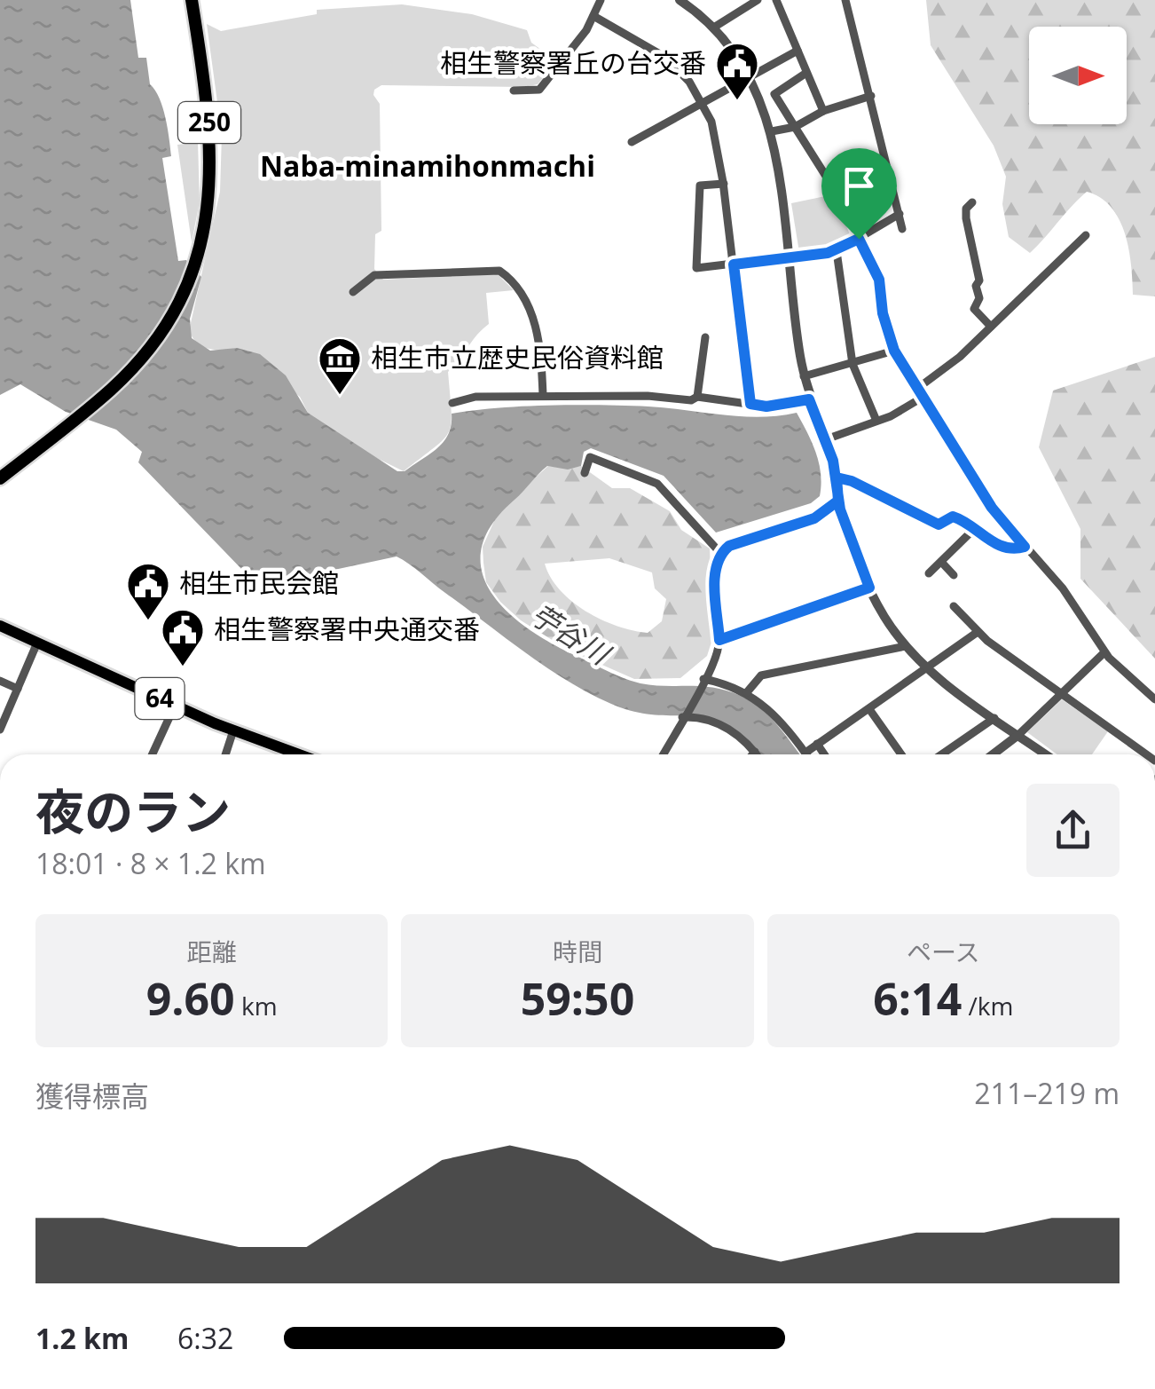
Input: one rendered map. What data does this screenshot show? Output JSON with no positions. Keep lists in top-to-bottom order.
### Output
{
  "streets": {
    "highway": ["250"],
    "main road": ["64"]
  },
  "districts": ["Naba-minamihonmachi"],
  "water": ["苧谷川"],
  "places": {
    "public building": ["相生警察署丘の台交番", "相生市民会館", "相生警察署中央通交番"],
    "museum": ["相生市立歴史民俗資料館"]
  },
  "north": "right",
  "page": {
    "heading": ["夜のラン", "18:01 · 8 × 1.2 km"],
    "stats": [
      ["距離", "9.60 km"],
      ["時間", "59:50"],
      ["ペース", "6:14 /km"]
    ],
    "chart": ["獲得標高", "211–219 m"],
    "list": [
      {
        "name": "1.2 km",
        "note": "6:32"
      }
    ]
  }
}
